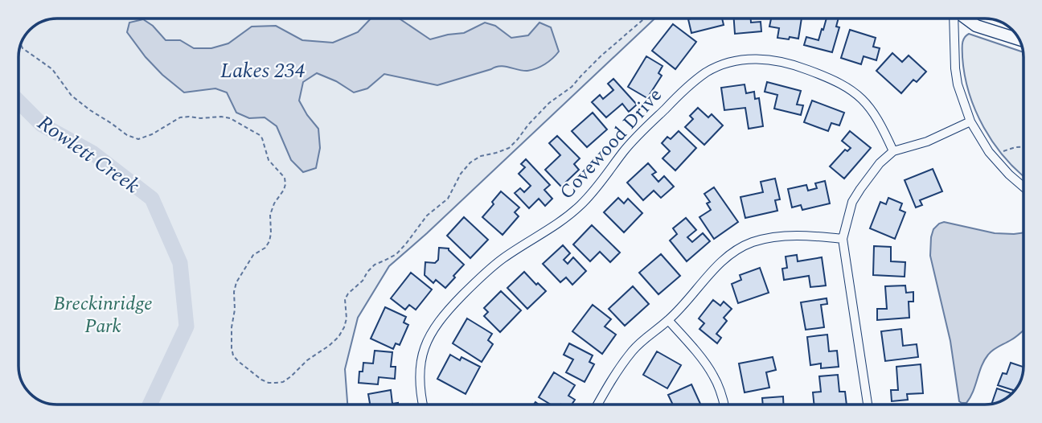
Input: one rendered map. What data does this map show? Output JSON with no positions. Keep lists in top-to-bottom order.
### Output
{
  "streets": {
    "street": ["Covewood Drive"]
  },
  "water": ["Lakes 234", "Rowlett Creek"],
  "parks": ["Breckinridge Park"]
}
